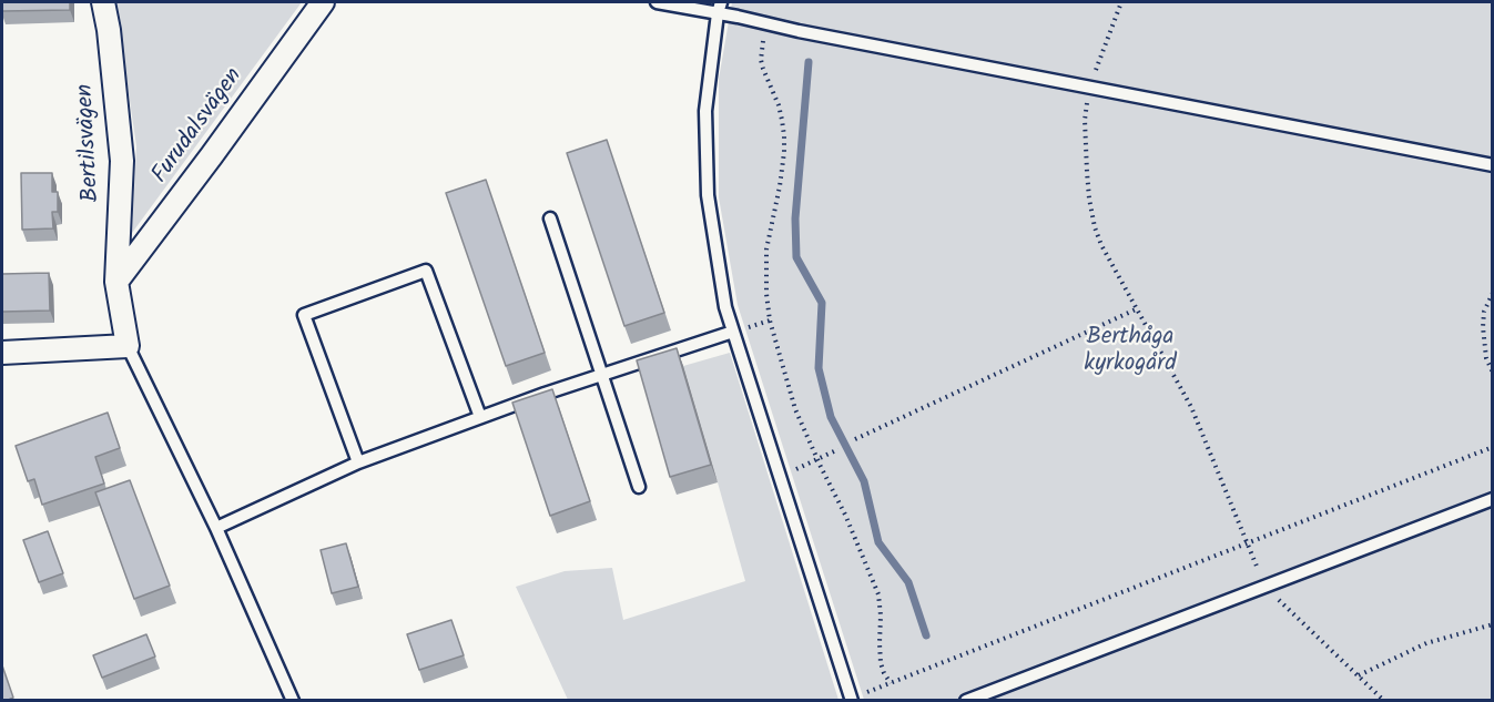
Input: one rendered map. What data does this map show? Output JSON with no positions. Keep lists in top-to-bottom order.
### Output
{
  "streets": {
    "street": ["Furudalsvägen", "Bertilsvägen"]
  },
  "crossings": [
    ["Furudalsvägen", "Bertilsvägen"]
  ],
  "parks": ["Berthåga kyrkogård"]
}
